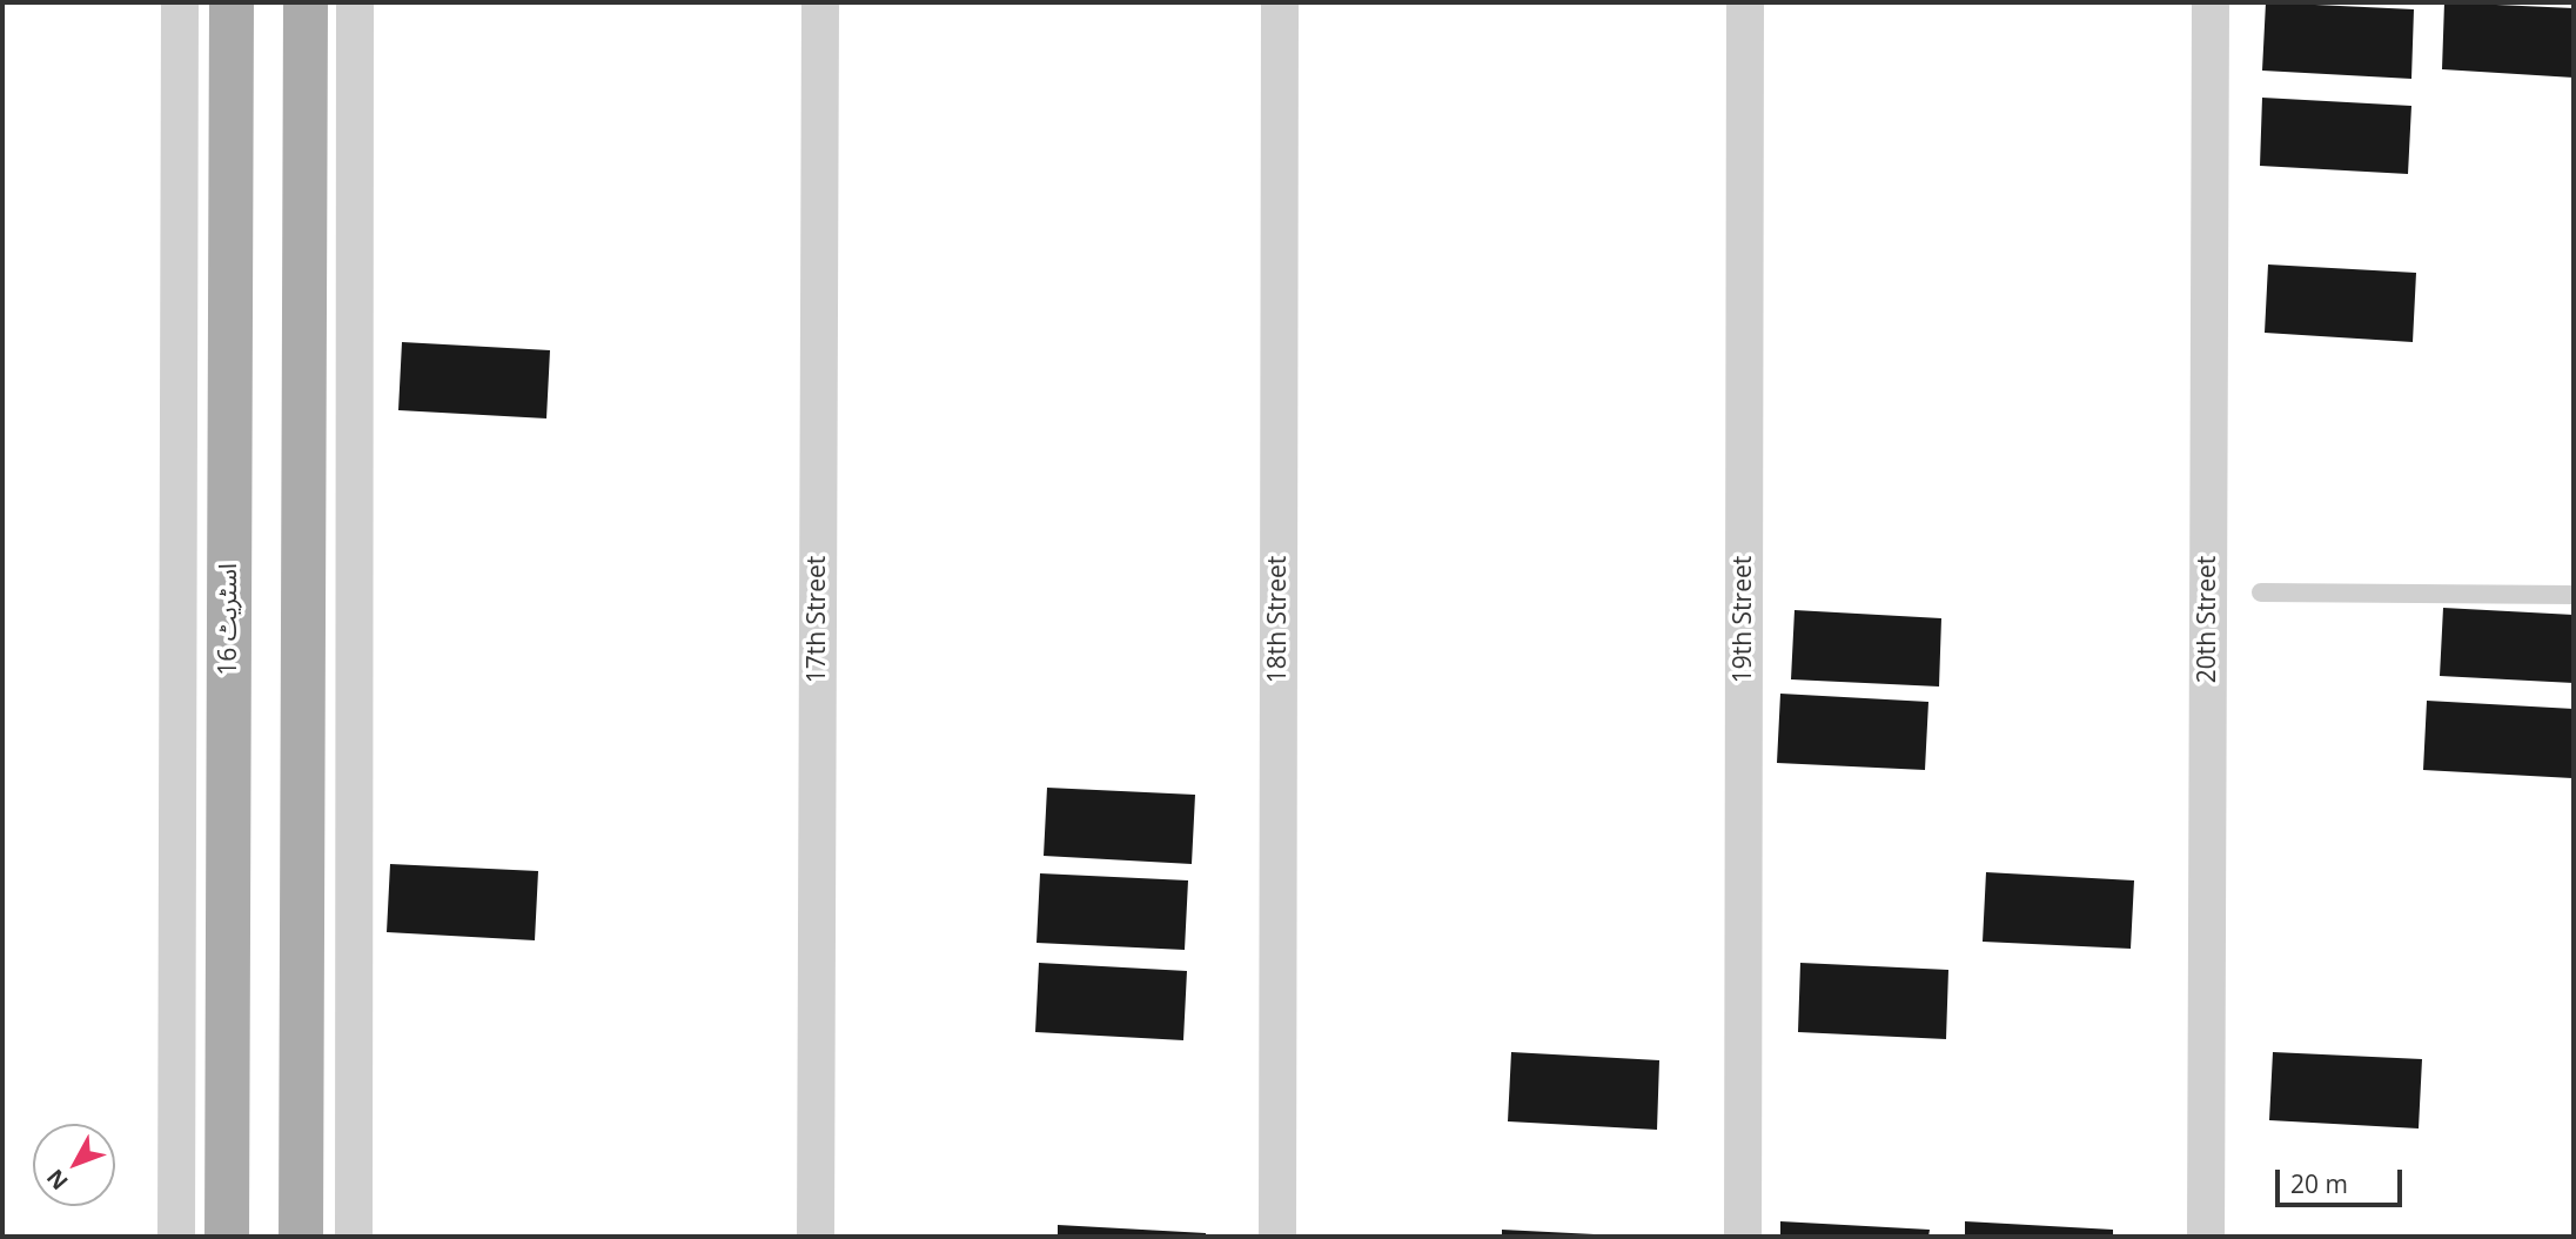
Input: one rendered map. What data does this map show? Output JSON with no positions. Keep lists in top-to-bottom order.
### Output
{
  "streets": {
    "main road": ["اسٹریٹ 16"],
    "street": [
      "17th Street",
      "18th Street",
      "19th Street",
      "20th Street"
    ]
  },
  "scale_bar": "20 m",
  "north": "bottom left"
}
